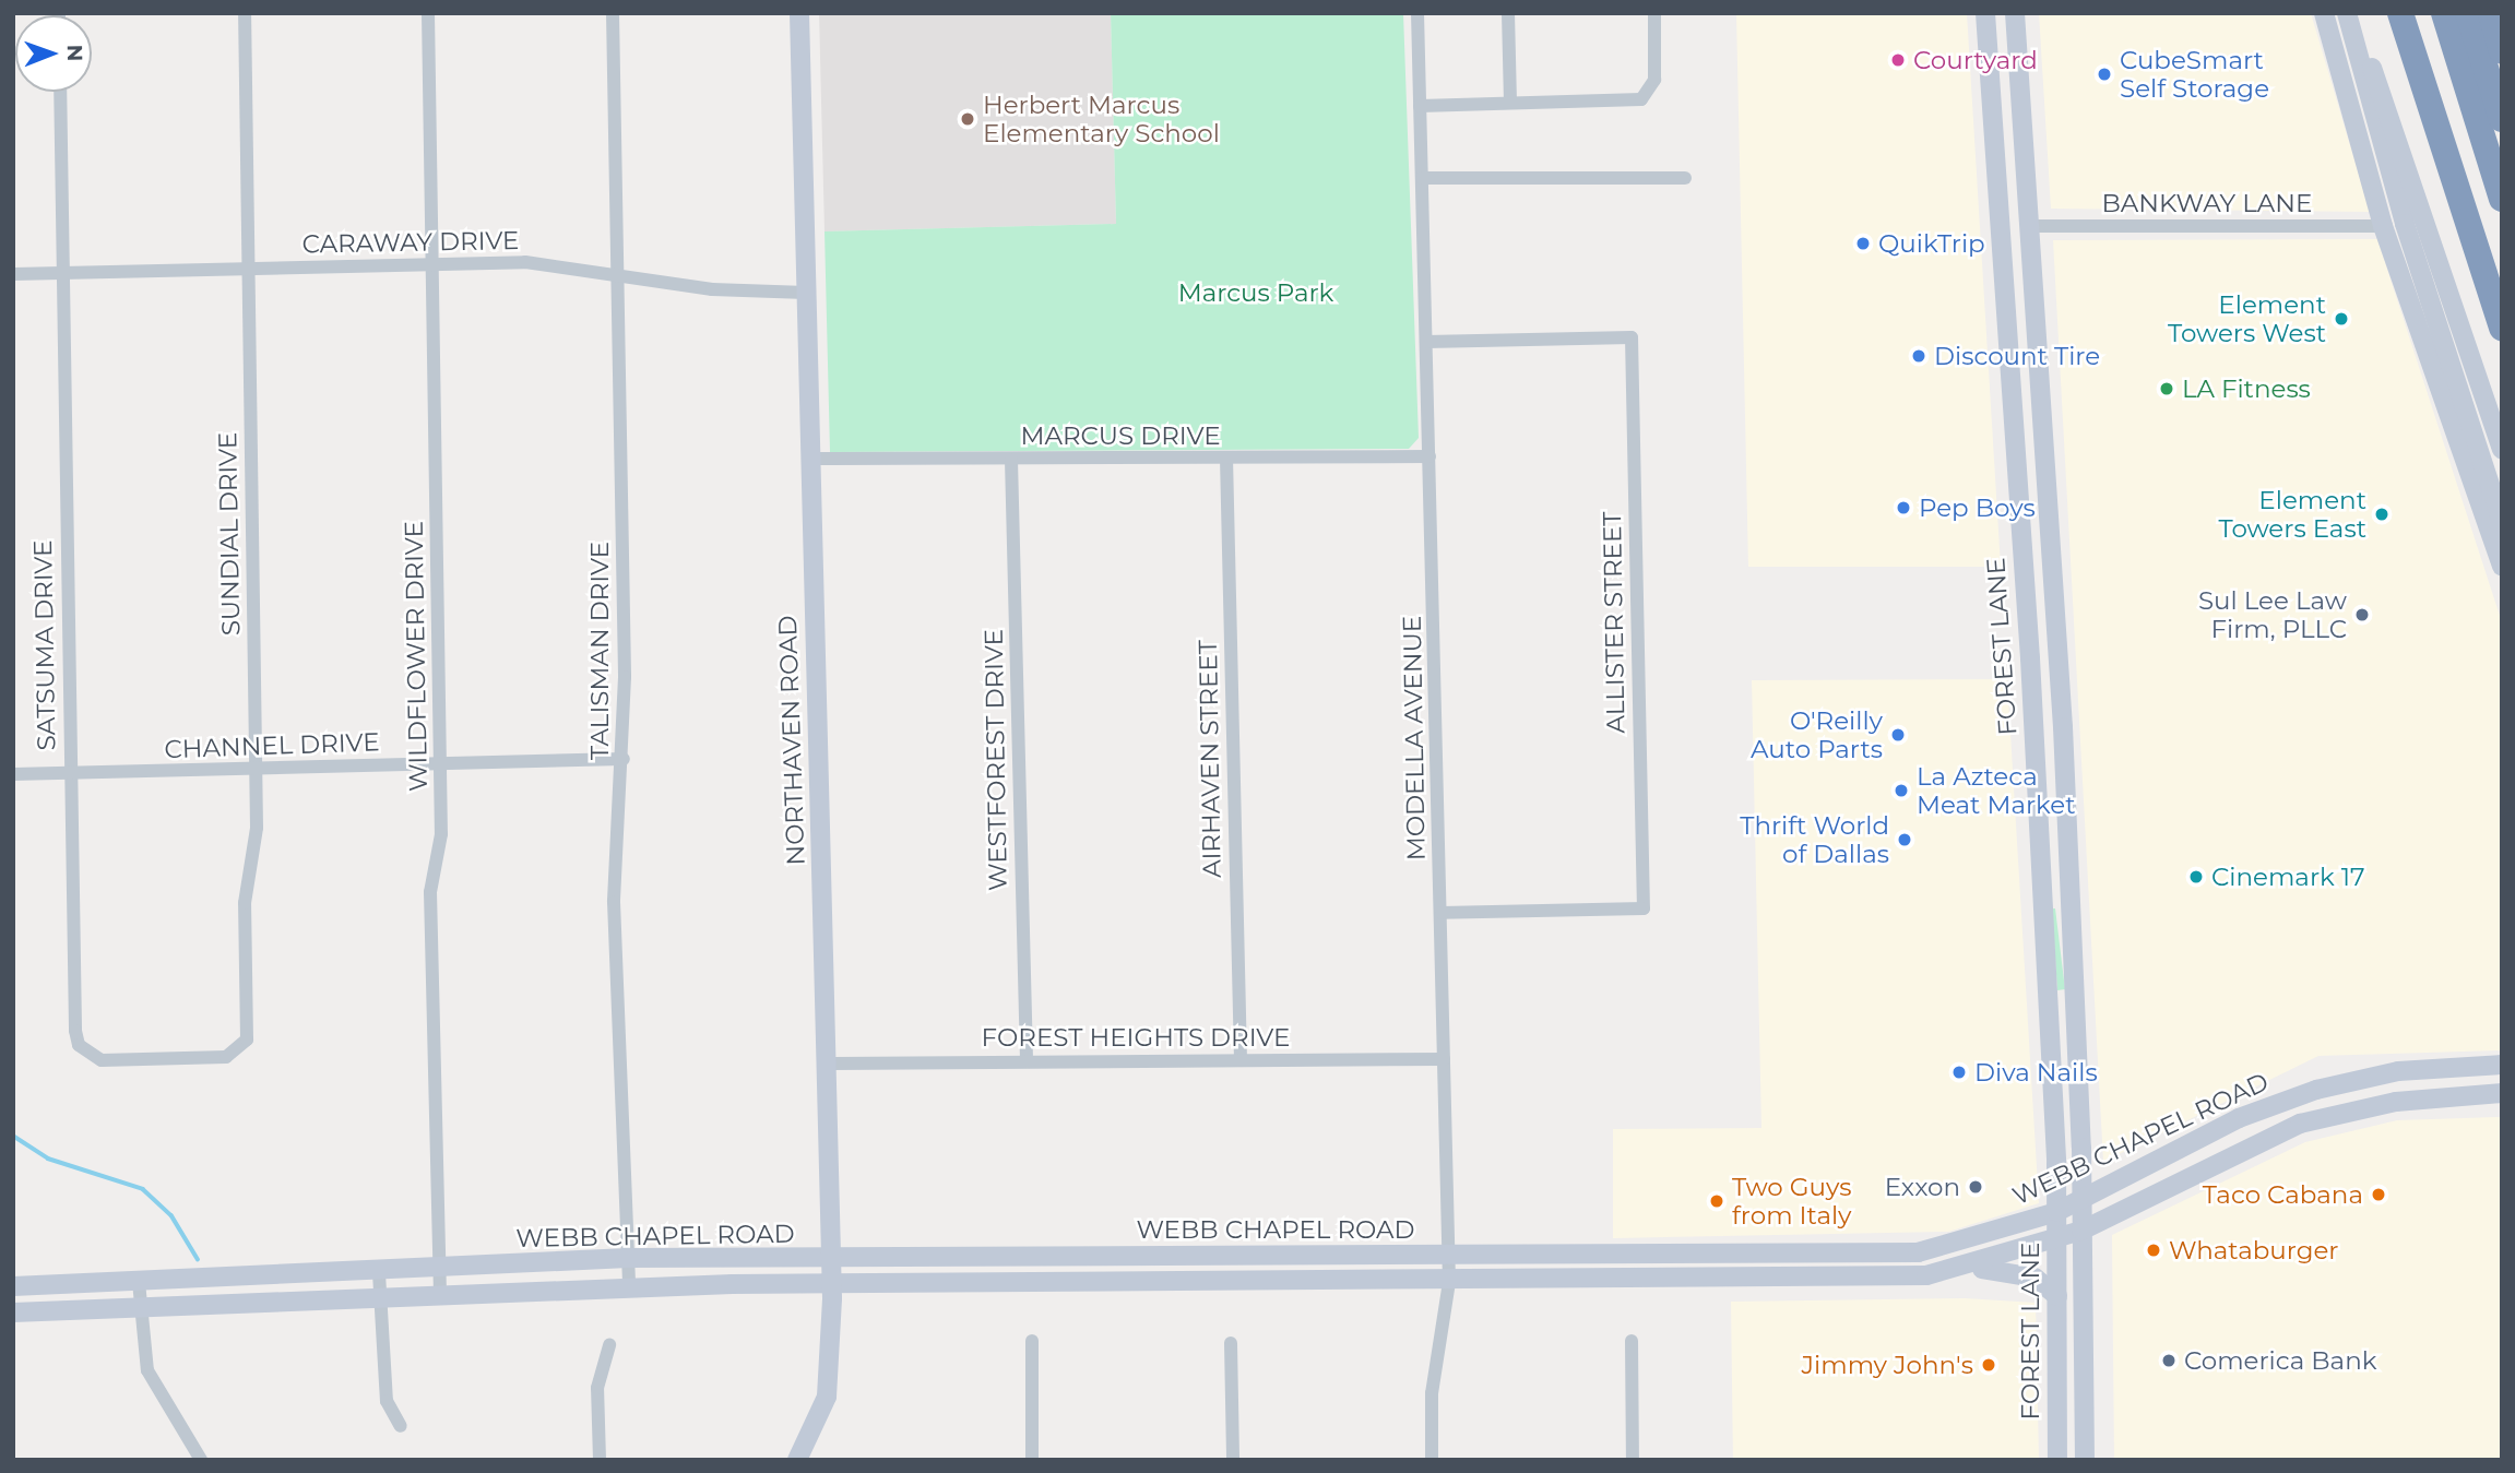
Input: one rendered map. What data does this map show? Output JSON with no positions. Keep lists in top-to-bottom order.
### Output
{
  "streets": {
    "main road": ["FOREST LANE", "NORTHAVEN ROAD", "WEBB CHAPEL ROAD"],
    "street": [
      "BANKWAY LANE",
      "CARAWAY DRIVE",
      "MARCUS DRIVE",
      "SUNDIAL DRIVE",
      "ALLISTER STREET",
      "SATSUMA DRIVE",
      "TALISMAN DRIVE",
      "WILDFLOWER DRIVE",
      "MODELLA AVENUE",
      "CHANNEL DRIVE",
      "AIRHAVEN STREET",
      "WESTFOREST DRIVE",
      "FOREST HEIGHTS DRIVE"
    ]
  },
  "crossings": [
    ["BANKWAY LANE", "FOREST LANE"],
    ["CARAWAY DRIVE", "SUNDIAL DRIVE"],
    ["CARAWAY DRIVE", "SATSUMA DRIVE"],
    ["CARAWAY DRIVE", "TALISMAN DRIVE"],
    ["CARAWAY DRIVE", "WILDFLOWER DRIVE"],
    ["CARAWAY DRIVE", "NORTHAVEN ROAD"],
    ["MARCUS DRIVE", "MODELLA AVENUE"],
    ["MARCUS DRIVE", "NORTHAVEN ROAD"],
    ["MARCUS DRIVE", "AIRHAVEN STREET"],
    ["MARCUS DRIVE", "WESTFOREST DRIVE"],
    ["SUNDIAL DRIVE", "SATSUMA DRIVE"],
    ["SUNDIAL DRIVE", "CHANNEL DRIVE"],
    ["ALLISTER STREET", "MODELLA AVENUE"],
    ["SATSUMA DRIVE", "CHANNEL DRIVE"],
    ["FOREST LANE", "WEBB CHAPEL ROAD"],
    ["TALISMAN DRIVE", "CHANNEL DRIVE"],
    ["TALISMAN DRIVE", "WEBB CHAPEL ROAD"],
    ["WILDFLOWER DRIVE", "CHANNEL DRIVE"],
    ["WILDFLOWER DRIVE", "WEBB CHAPEL ROAD"],
    ["MODELLA AVENUE", "FOREST HEIGHTS DRIVE"],
    ["MODELLA AVENUE", "WEBB CHAPEL ROAD"],
    ["NORTHAVEN ROAD", "FOREST HEIGHTS DRIVE"],
    ["NORTHAVEN ROAD", "WEBB CHAPEL ROAD"],
    ["AIRHAVEN STREET", "FOREST HEIGHTS DRIVE"],
    ["WESTFOREST DRIVE", "FOREST HEIGHTS DRIVE"]
  ],
  "parks": ["Marcus Park"],
  "places": [
    "Courtyard",
    "CubeSmart Self Storage",
    "Herbert Marcus Elementary School",
    "QuikTrip",
    "Element Towers West",
    "Discount Tire",
    "LA Fitness",
    "Pep Boys",
    "Element Towers East",
    "Sul Lee Law Firm, PLLC",
    "O'Reilly Auto Parts",
    "La Azteca Meat Market",
    "Thrift World of Dallas",
    "Cinemark 17",
    "Diva Nails",
    "Exxon",
    "Taco Cabana",
    "Two Guys from Italy",
    "Whataburger",
    "Comerica Bank",
    "Jimmy John's"
  ],
  "north": "right"
}
